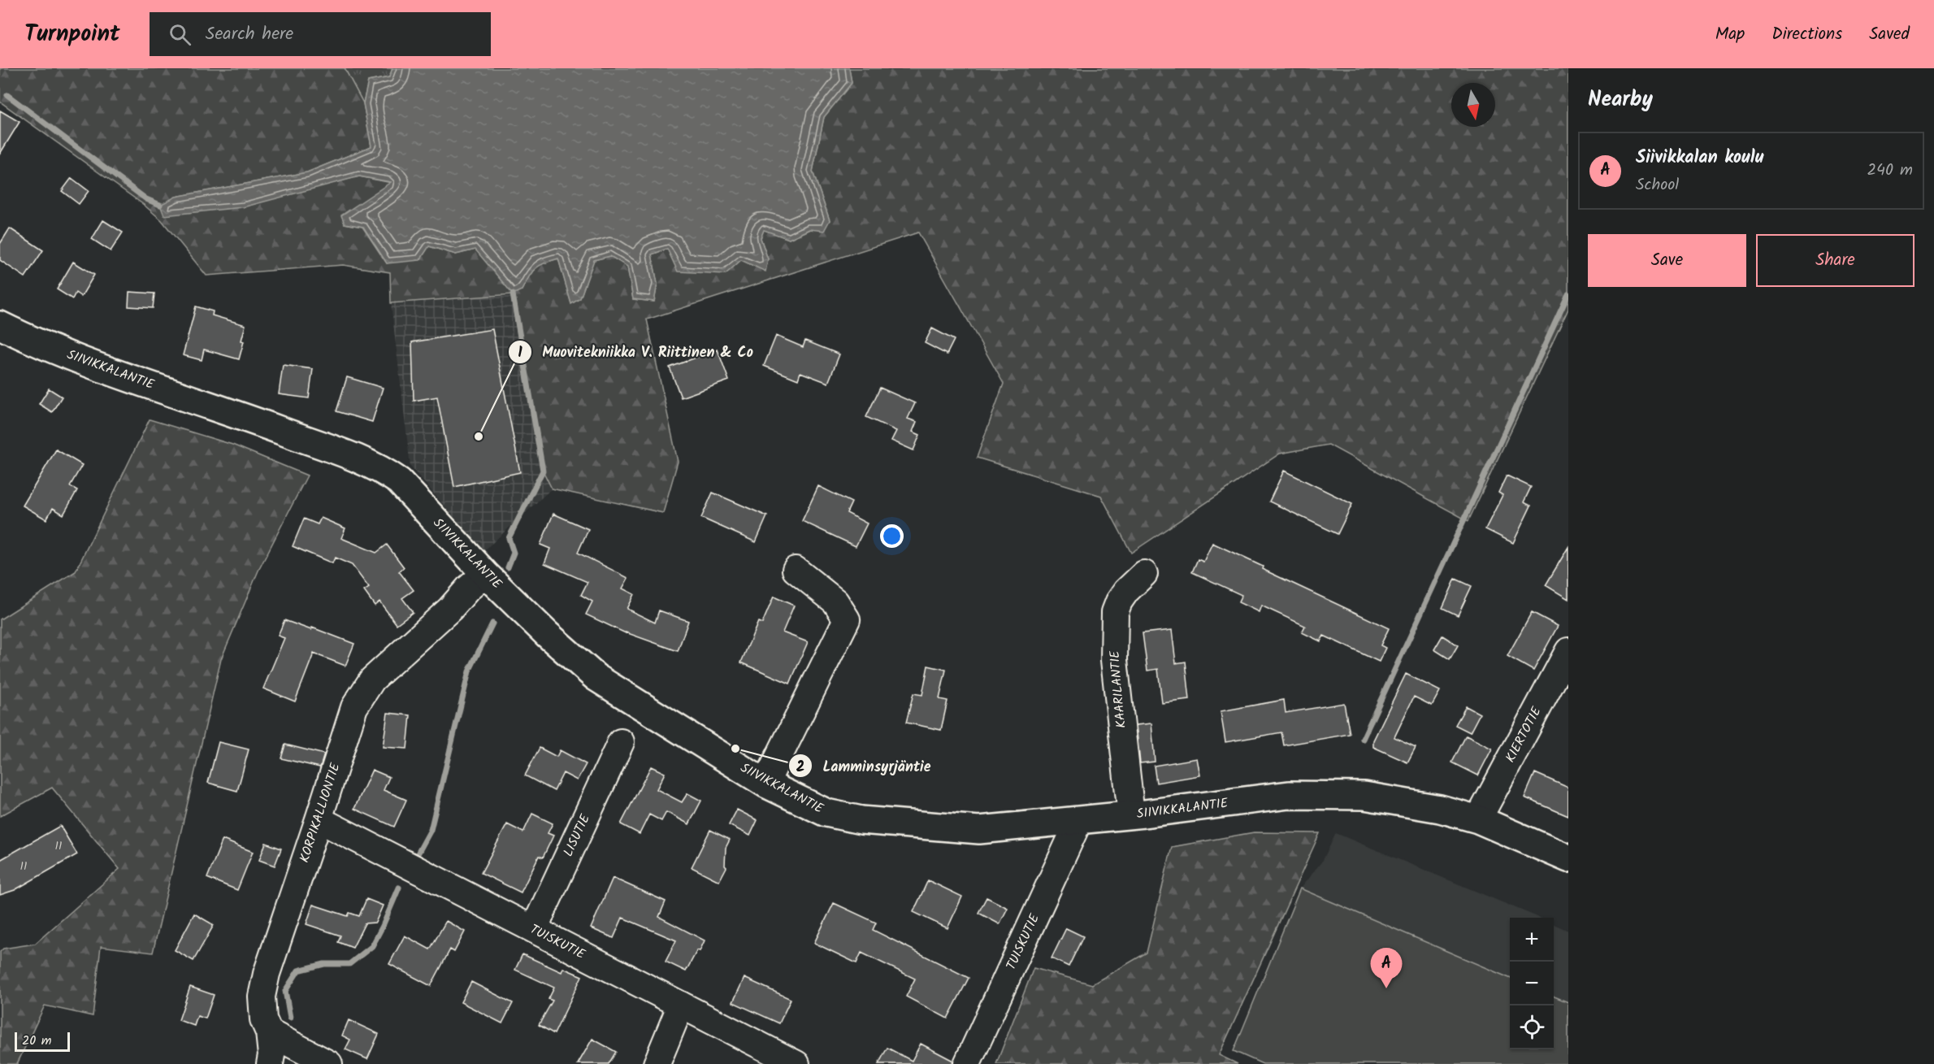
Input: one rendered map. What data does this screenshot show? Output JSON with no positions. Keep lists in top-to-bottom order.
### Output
{
  "streets": {
    "main road": ["SIIVIKKALANTIE"],
    "street": [
      "KAARILANTIE",
      "KIERTOTIE",
      "KORPIKALLIONTIE",
      "LISUTIE",
      "TUISKUTIE"
    ]
  },
  "crossings": [
    ["SIIVIKKALANTIE", "KAARILANTIE"],
    ["SIIVIKKALANTIE", "KIERTOTIE"],
    ["SIIVIKKALANTIE", "KORPIKALLIONTIE"],
    ["SIIVIKKALANTIE", "TUISKUTIE"],
    ["KORPIKALLIONTIE", "TUISKUTIE"],
    ["LISUTIE", "TUISKUTIE"]
  ],
  "places": ["Muovitekniikka V. Riittinen & Co", "Lamminsyrjäntie"],
  "house_numbers": ["11", "11"],
  "scale_bar": "20 m",
  "north": "bottom",
  "page": {
    "header": "Turnpoint",
    "search": "Search here",
    "nav": ["Map", "Directions", "Saved"],
    "heading": "Nearby",
    "list": [
      {
        "mark": "A",
        "name": "Siivikkalan koulu",
        "note": "School",
        "value": "240 m"
      }
    ],
    "buttons": ["Save", "Share"],
    "map_buttons": ["+", "−"],
    "pins": "A",
    "scale": "20 m"
  }
}
